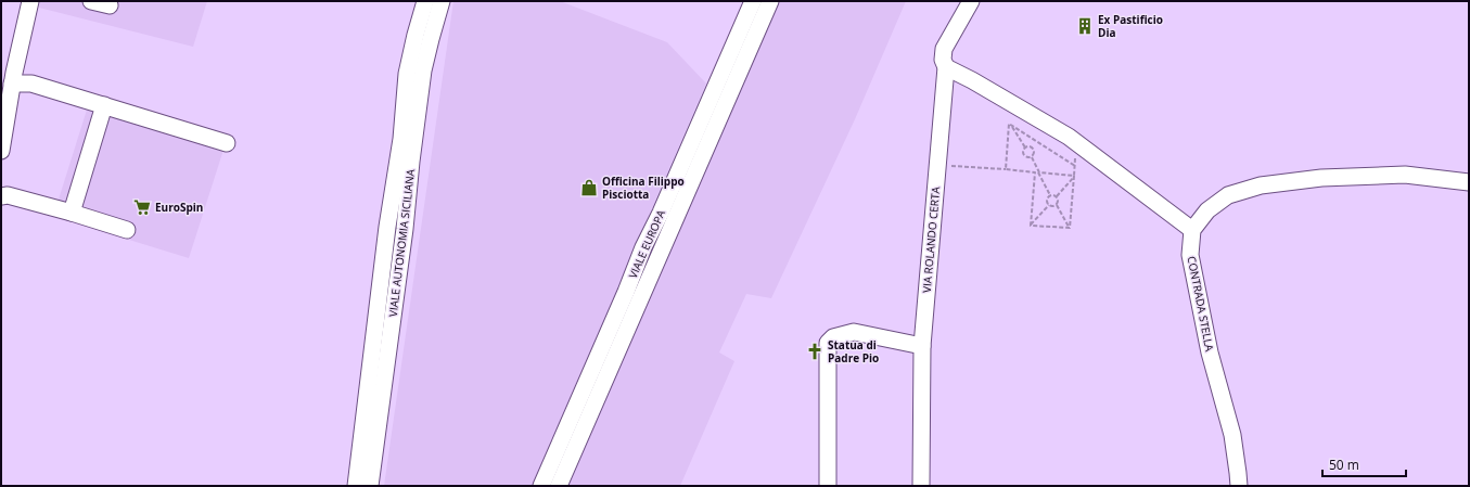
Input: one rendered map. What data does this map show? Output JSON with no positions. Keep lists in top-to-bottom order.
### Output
{
  "streets": {
    "street": [
      "VIA ROLANDO CERTA",
      "VIALE AUTONOMIA SICILIANA",
      "VIALE EUROPA",
      "CONTRADA STELLA"
    ]
  },
  "places": {
    "building": ["Ex Pastificio Dia"],
    "shop": ["Officina Filippo Pisciotta"],
    "supermarket": ["EuroSpin"],
    "church": ["Statua di Padre Pio"]
  },
  "scale_bar": "50 m"
}
